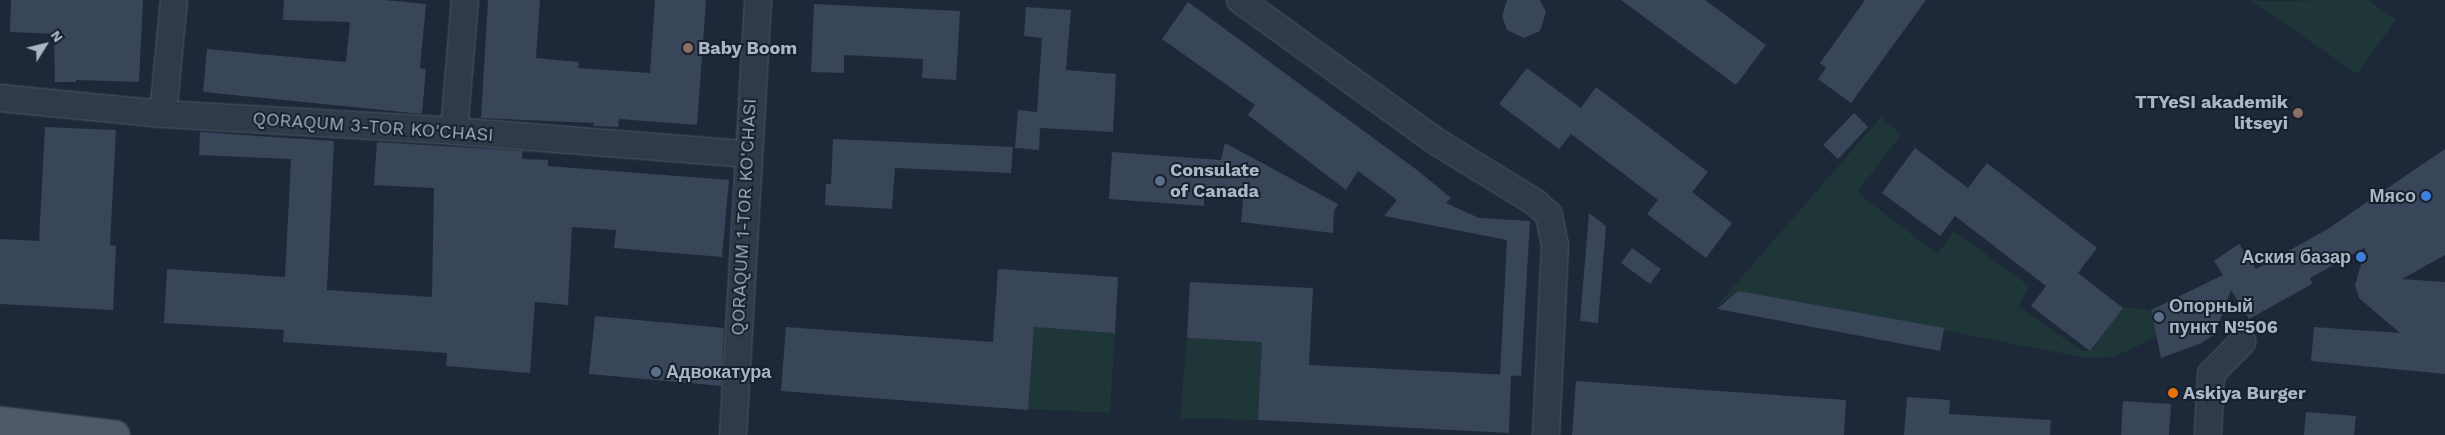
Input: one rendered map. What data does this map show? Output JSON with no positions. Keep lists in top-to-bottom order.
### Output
{
  "streets": {
    "street": ["QORAQUM 3-TOR KO'CHASI", "QORAQUM 1-TOR KO'CHASI"]
  },
  "crossings": [
    ["QORAQUM 3-TOR KO'CHASI", "QORAQUM 1-TOR KO'CHASI"]
  ],
  "places": [
    "Baby Boom",
    "TTYeSI akademik litseyi",
    "Consulate of Canada",
    "Мясо",
    "Аския базар",
    "Опорный пункт №506",
    "Адвокатура",
    "Askiya Burger"
  ],
  "north": "top right"
}
